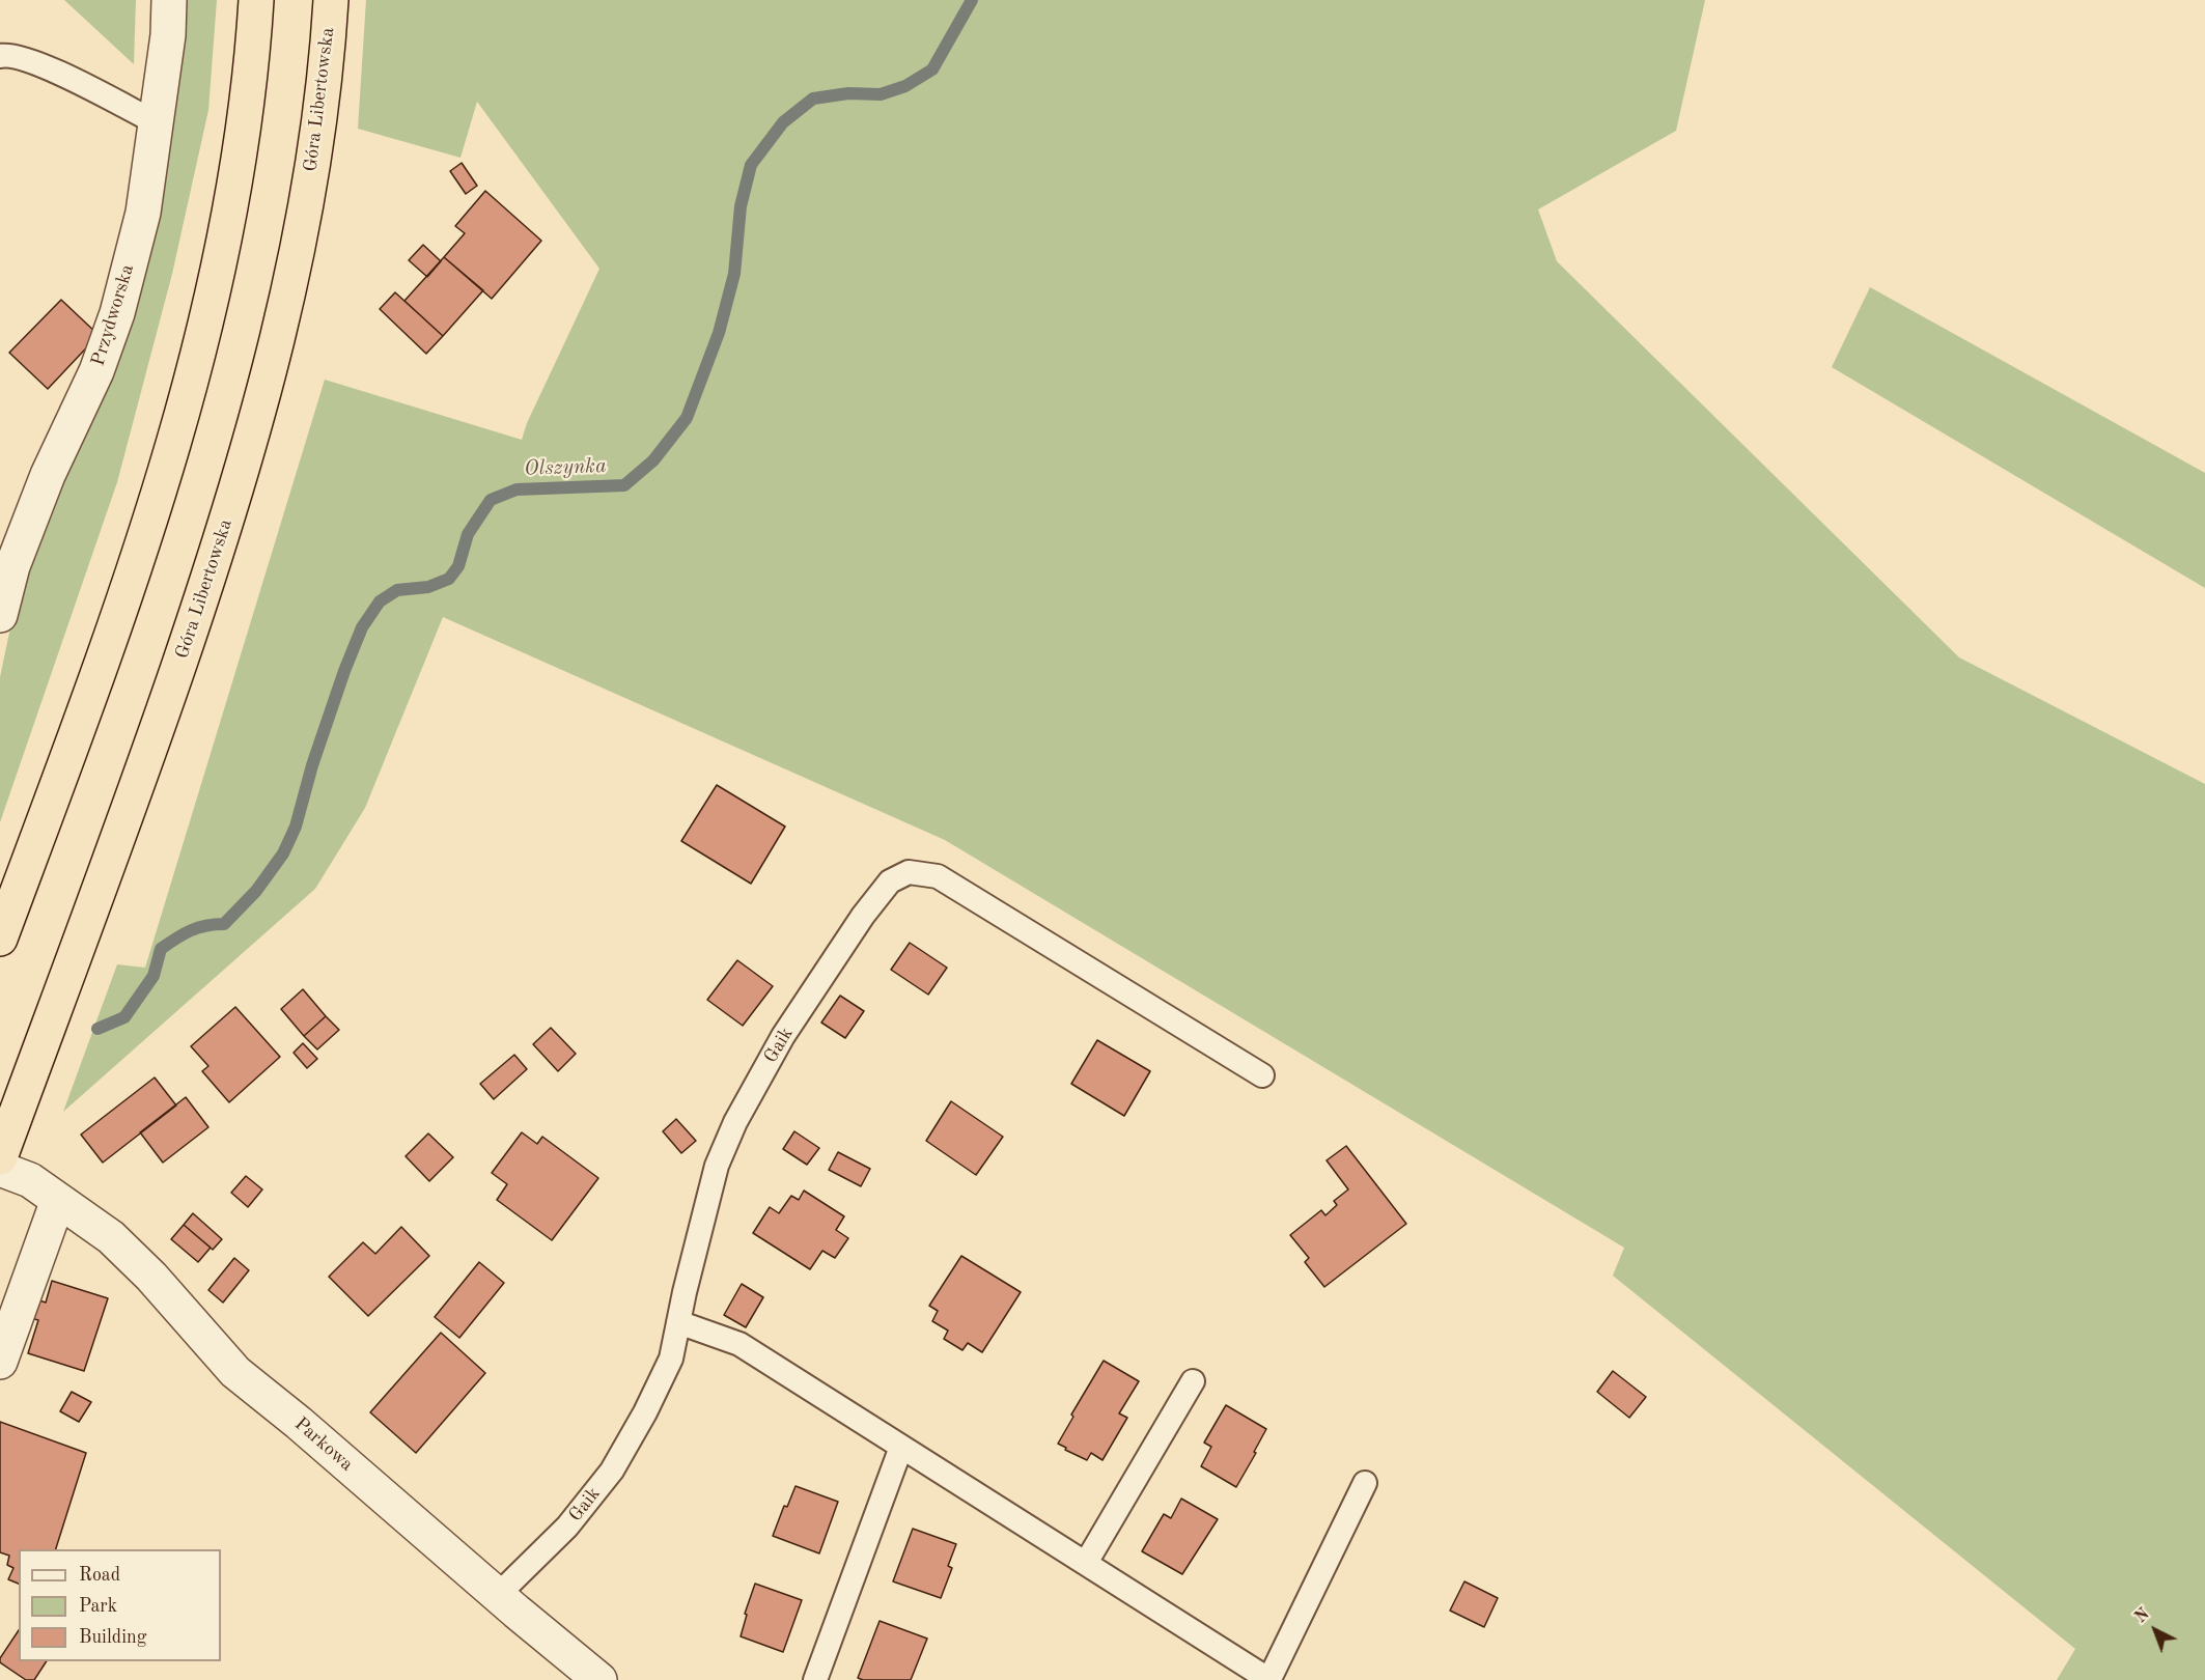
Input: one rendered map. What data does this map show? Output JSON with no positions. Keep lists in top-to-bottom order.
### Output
{
  "streets": {
    "highway": ["Góra Libertowska"],
    "street": ["Przydworska", "Parkowa"],
    "lane": ["Gaik"]
  },
  "crossings": [
    ["Gaik", "Parkowa"]
  ],
  "water": ["Olszynka"],
  "legend": ["Road", "Park", "Building"],
  "north": "top left"
}
